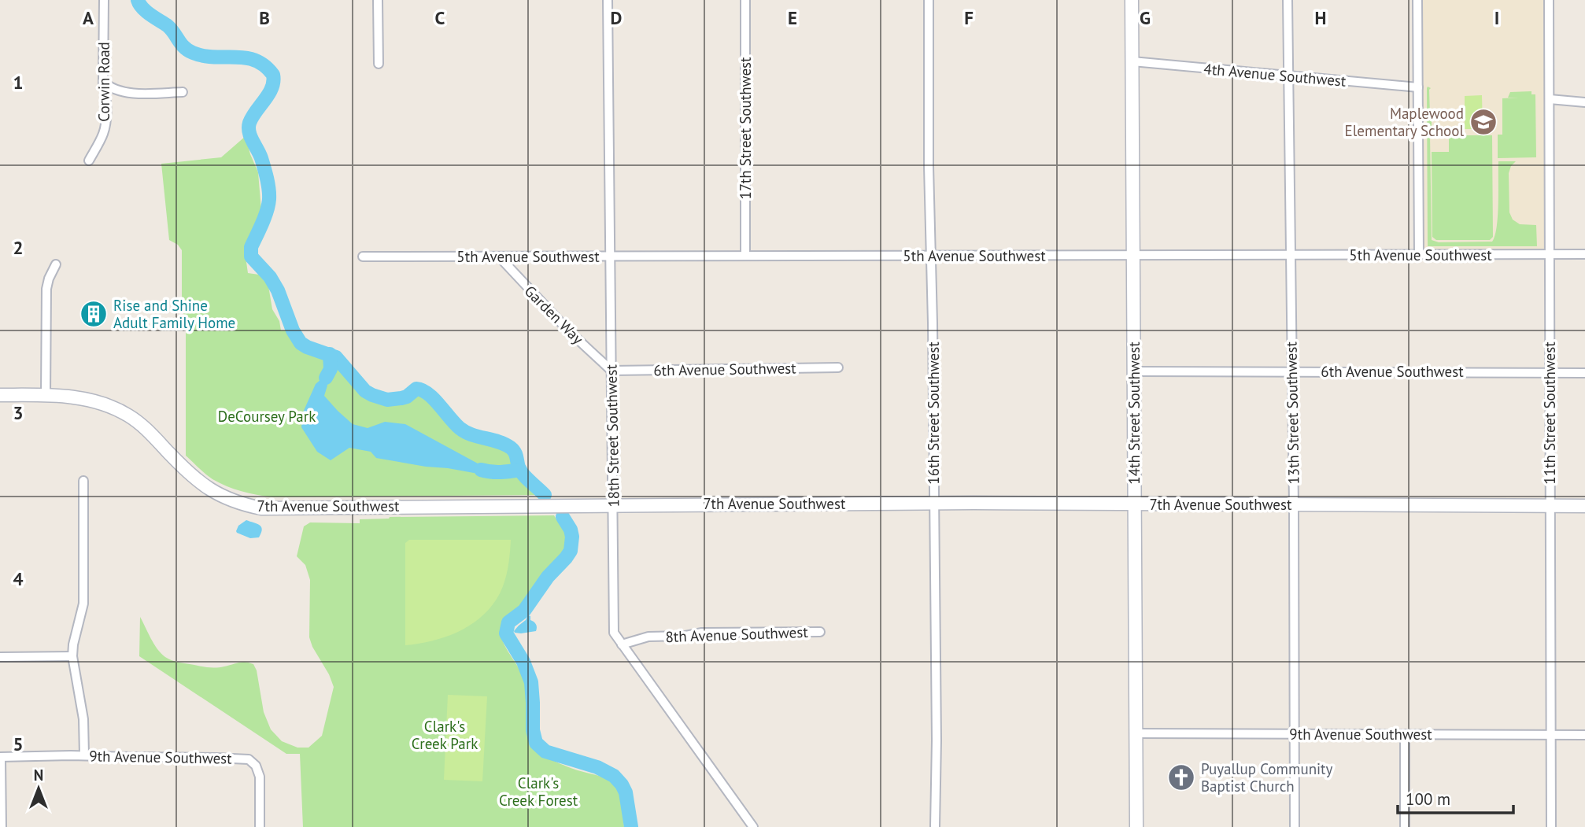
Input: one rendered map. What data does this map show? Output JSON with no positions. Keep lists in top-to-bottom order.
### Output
{
  "streets": {
    "street": [
      "4th Avenue Southwest",
      "Corwin Road",
      "17th Street Southwest",
      "5th Avenue Southwest",
      "Garden Way",
      "6th Avenue Southwest",
      "16th Street Southwest",
      "14th Street Southwest",
      "13th Street Southwest",
      "11th Street Southwest",
      "18th Street Southwest",
      "7th Avenue Southwest",
      "8th Avenue Southwest",
      "9th Avenue Southwest"
    ]
  },
  "crossings": [
    ["4th Avenue Southwest", "14th Street Southwest"],
    ["4th Avenue Southwest", "13th Street Southwest"],
    ["17th Street Southwest", "5th Avenue Southwest"],
    ["5th Avenue Southwest", "Garden Way"],
    ["5th Avenue Southwest", "16th Street Southwest"],
    ["5th Avenue Southwest", "14th Street Southwest"],
    ["5th Avenue Southwest", "13th Street Southwest"],
    ["5th Avenue Southwest", "11th Street Southwest"],
    ["5th Avenue Southwest", "18th Street Southwest"],
    ["Garden Way", "6th Avenue Southwest"],
    ["Garden Way", "18th Street Southwest"],
    ["6th Avenue Southwest", "14th Street Southwest"],
    ["6th Avenue Southwest", "13th Street Southwest"],
    ["6th Avenue Southwest", "11th Street Southwest"],
    ["6th Avenue Southwest", "18th Street Southwest"],
    ["16th Street Southwest", "7th Avenue Southwest"],
    ["14th Street Southwest", "7th Avenue Southwest"],
    ["14th Street Southwest", "9th Avenue Southwest"],
    ["13th Street Southwest", "7th Avenue Southwest"],
    ["13th Street Southwest", "9th Avenue Southwest"],
    ["11th Street Southwest", "7th Avenue Southwest"],
    ["11th Street Southwest", "9th Avenue Southwest"],
    ["18th Street Southwest", "7th Avenue Southwest"],
    ["18th Street Southwest", "8th Avenue Southwest"]
  ],
  "parks": ["DeCoursey Park", "Clark's Creek Park", "Clark's Creek Forest"],
  "places": {
    "school or university": ["Maplewood Elementary School"],
    "building": ["Rise and Shine Adult Family Home"],
    "church": ["Puyallup Community Baptist Church"]
  },
  "scale_bar": "100 m",
  "north": "top",
  "grid": {
    "columns": [
      "A",
      "B",
      "C",
      "D",
      "E",
      "F",
      "G",
      "H",
      "I"
    ],
    "rows": [
      "1",
      "2",
      "3",
      "4",
      "5"
    ]
  }
}
